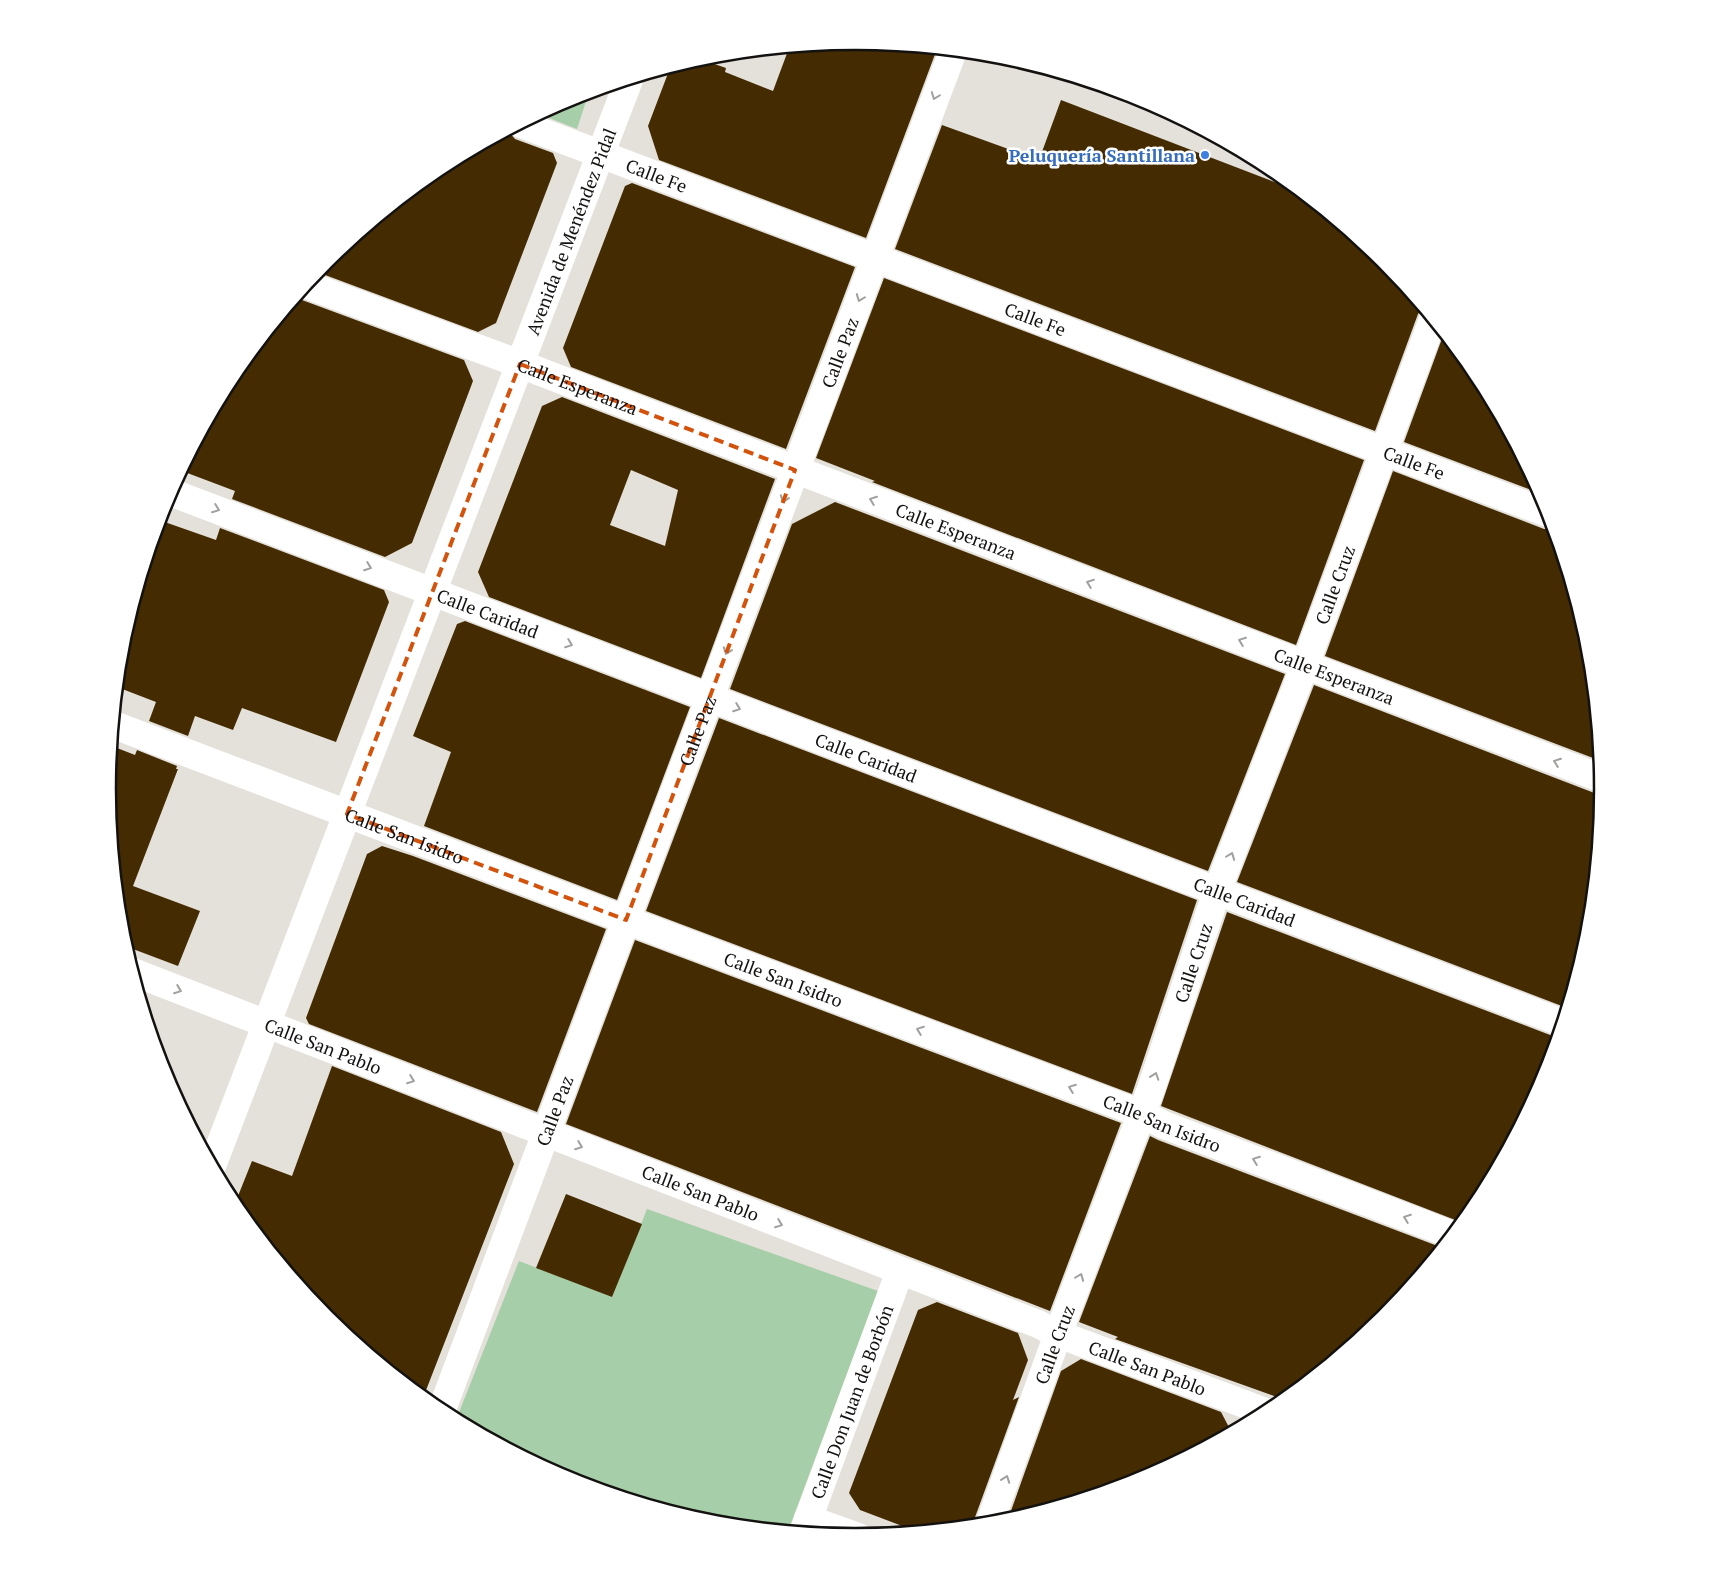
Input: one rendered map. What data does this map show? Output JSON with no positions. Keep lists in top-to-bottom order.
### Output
{
  "streets": {
    "street": [
      "Calle Fe",
      "Avenida de Menéndez Pidal",
      "Calle Paz",
      "Calle Esperanza",
      "Calle Cruz",
      "Calle Caridad",
      "Calle San Isidro",
      "Calle San Pablo",
      "Calle Don Juan de Borbón"
    ]
  },
  "crossings": [
    ["Calle Fe", "Avenida de Menéndez Pidal"],
    ["Calle Fe", "Calle Paz"],
    ["Calle Fe", "Calle Cruz"],
    ["Avenida de Menéndez Pidal", "Calle Esperanza"],
    ["Avenida de Menéndez Pidal", "Calle Caridad"],
    ["Avenida de Menéndez Pidal", "Calle San Isidro"],
    ["Avenida de Menéndez Pidal", "Calle San Pablo"],
    ["Calle Paz", "Calle Esperanza"],
    ["Calle Paz", "Calle Caridad"],
    ["Calle Paz", "Calle San Isidro"],
    ["Calle Paz", "Calle San Pablo"],
    ["Calle Esperanza", "Calle Cruz"],
    ["Calle Cruz", "Calle Caridad"],
    ["Calle Cruz", "Calle San Isidro"],
    ["Calle Cruz", "Calle San Pablo"],
    ["Calle San Pablo", "Calle Don Juan de Borbón"]
  ],
  "one_way": [
    "Calle Paz",
    "Calle Esperanza",
    "Calle Cruz",
    "Calle Caridad",
    "Calle San Isidro",
    "Calle San Pablo"
  ],
  "places": ["Peluquería Santillana"]
}
